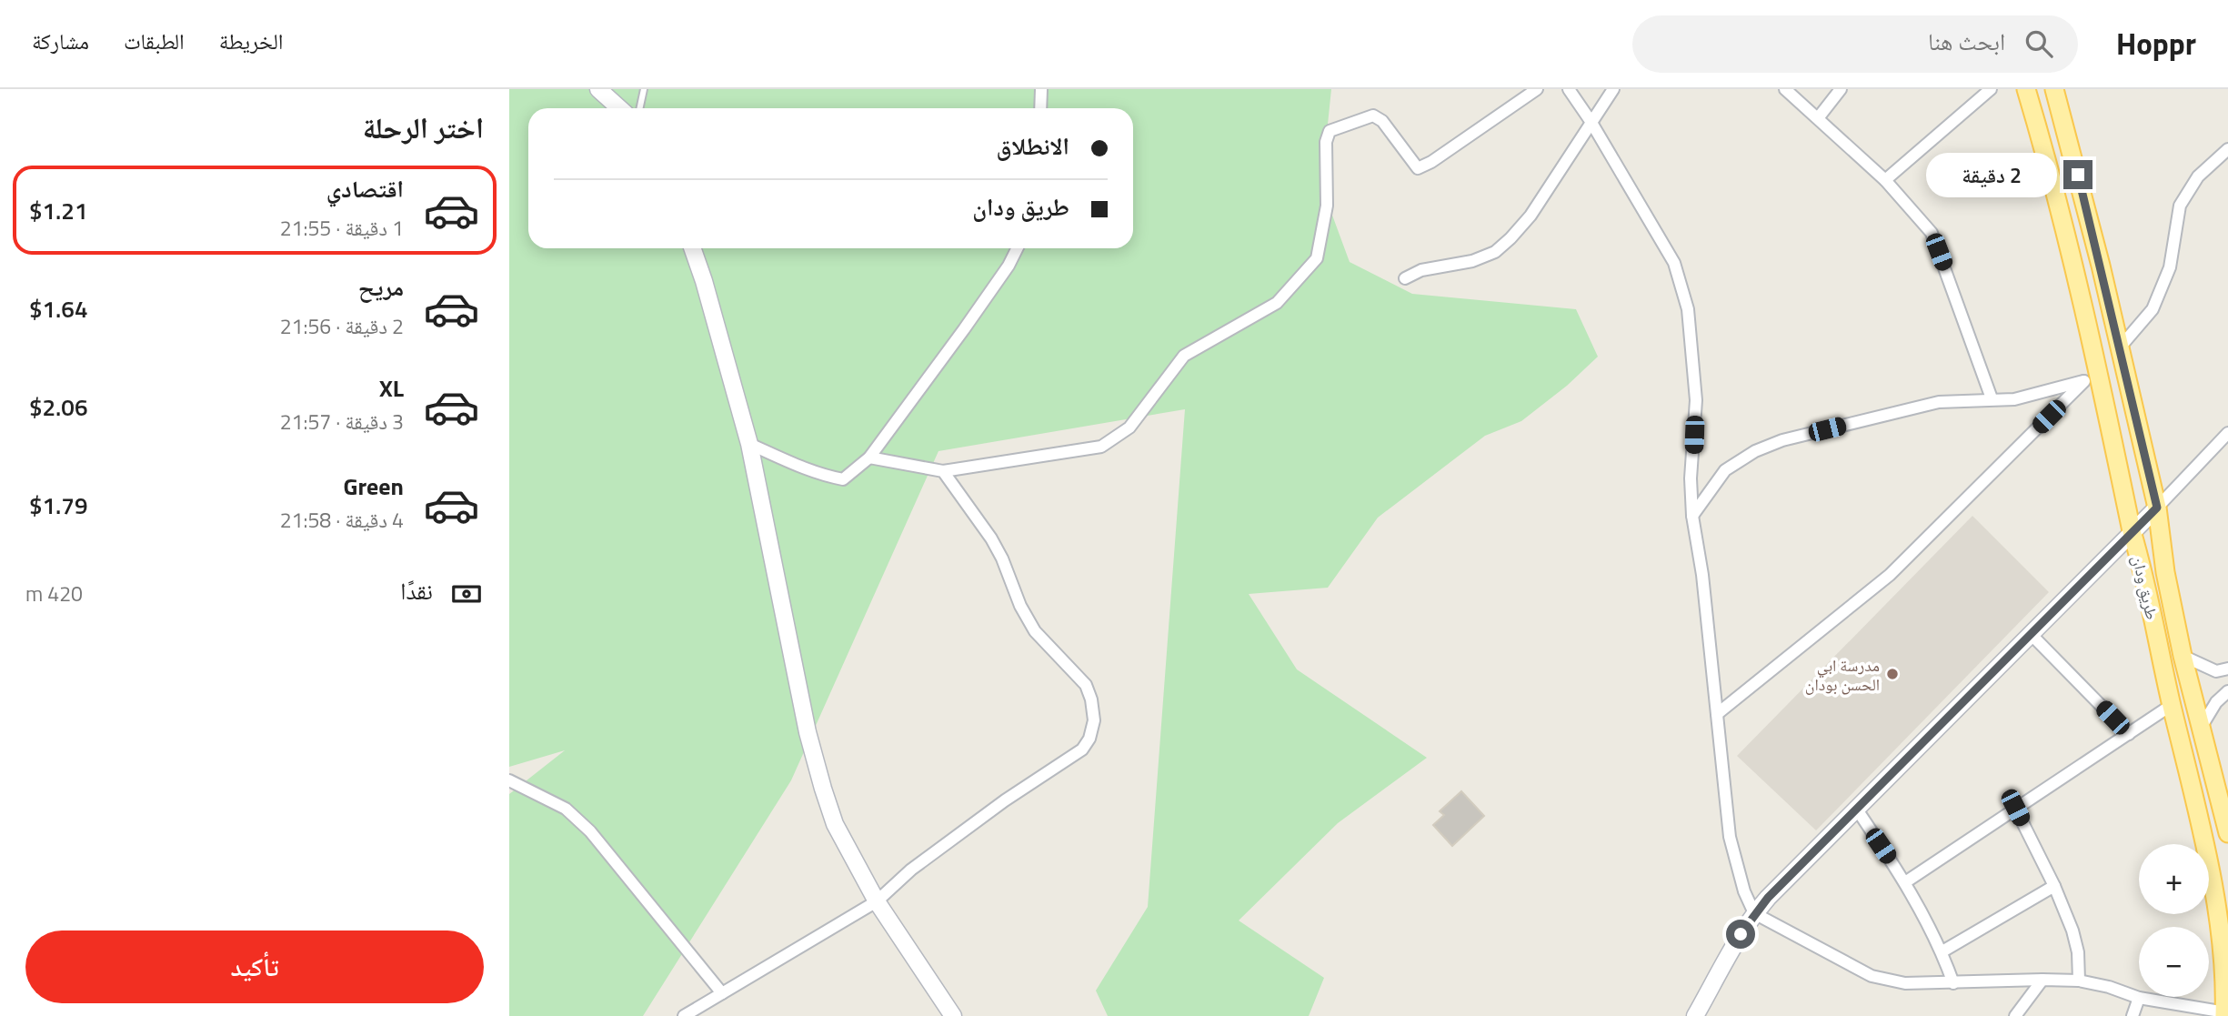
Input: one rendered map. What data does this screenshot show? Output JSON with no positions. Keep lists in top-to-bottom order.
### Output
{
  "streets": {
    "main road": ["طريق ودان"]
  },
  "places": ["مدرسة ابي الحسن بودان"],
  "page": {
    "header": "Hoppr",
    "search": "ابحث هنا",
    "nav": ["الخريطة", "الطبقات", "مشاركة"],
    "heading": "اختر الرحلة",
    "banner": ["الانطلاق", "طريق ودان"],
    "bubble": "2 دقيقة",
    "list": [
      {
        "name": "اقتصادي",
        "note": "1 دقيقة · 21:55",
        "value": "$1.21"
      },
      {
        "name": "مريح",
        "note": "2 دقيقة · 21:56",
        "value": "$1.64"
      },
      {
        "name": "XL",
        "note": "3 دقيقة · 21:57",
        "value": "$2.06"
      },
      {
        "name": "Green",
        "note": "4 دقيقة · 21:58",
        "value": "$1.79"
      }
    ],
    "pay": ["نقدًا", "420 m"],
    "map_buttons": ["+", "−"],
    "buttons": "تأكيد"
  }
}
